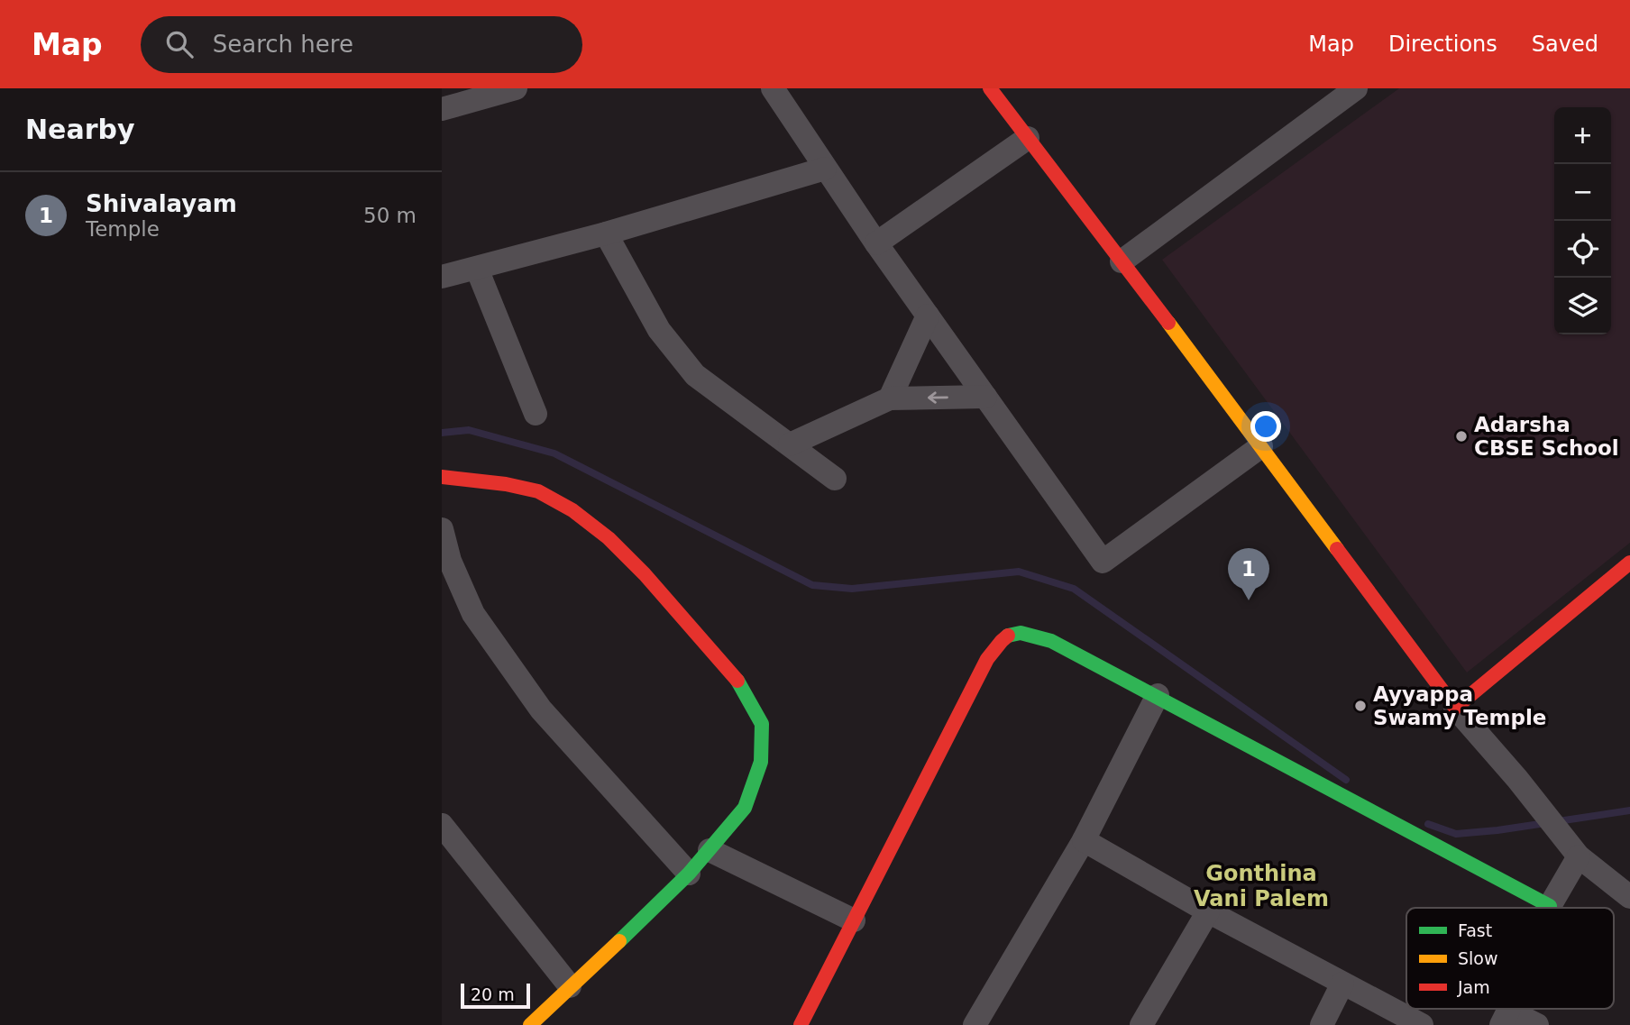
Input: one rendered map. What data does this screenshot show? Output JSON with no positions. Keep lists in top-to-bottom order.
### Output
{
  "districts": ["Gonthina Vani Palem"],
  "places": ["Adarsha CBSE School", "Ayyappa Swamy Temple"],
  "legend": ["Fast", "Slow", "Jam"],
  "scale_bar": "20 m",
  "page": {
    "header": "Map",
    "search": "Search here",
    "nav": ["Map", "Directions", "Saved"],
    "heading": "Nearby",
    "map_buttons": ["+", "−"],
    "list": [
      {
        "mark": "1",
        "name": "Shivalayam",
        "note": "Temple",
        "value": "50 m"
      }
    ],
    "pins": "1",
    "scale": "20 m"
  }
}
